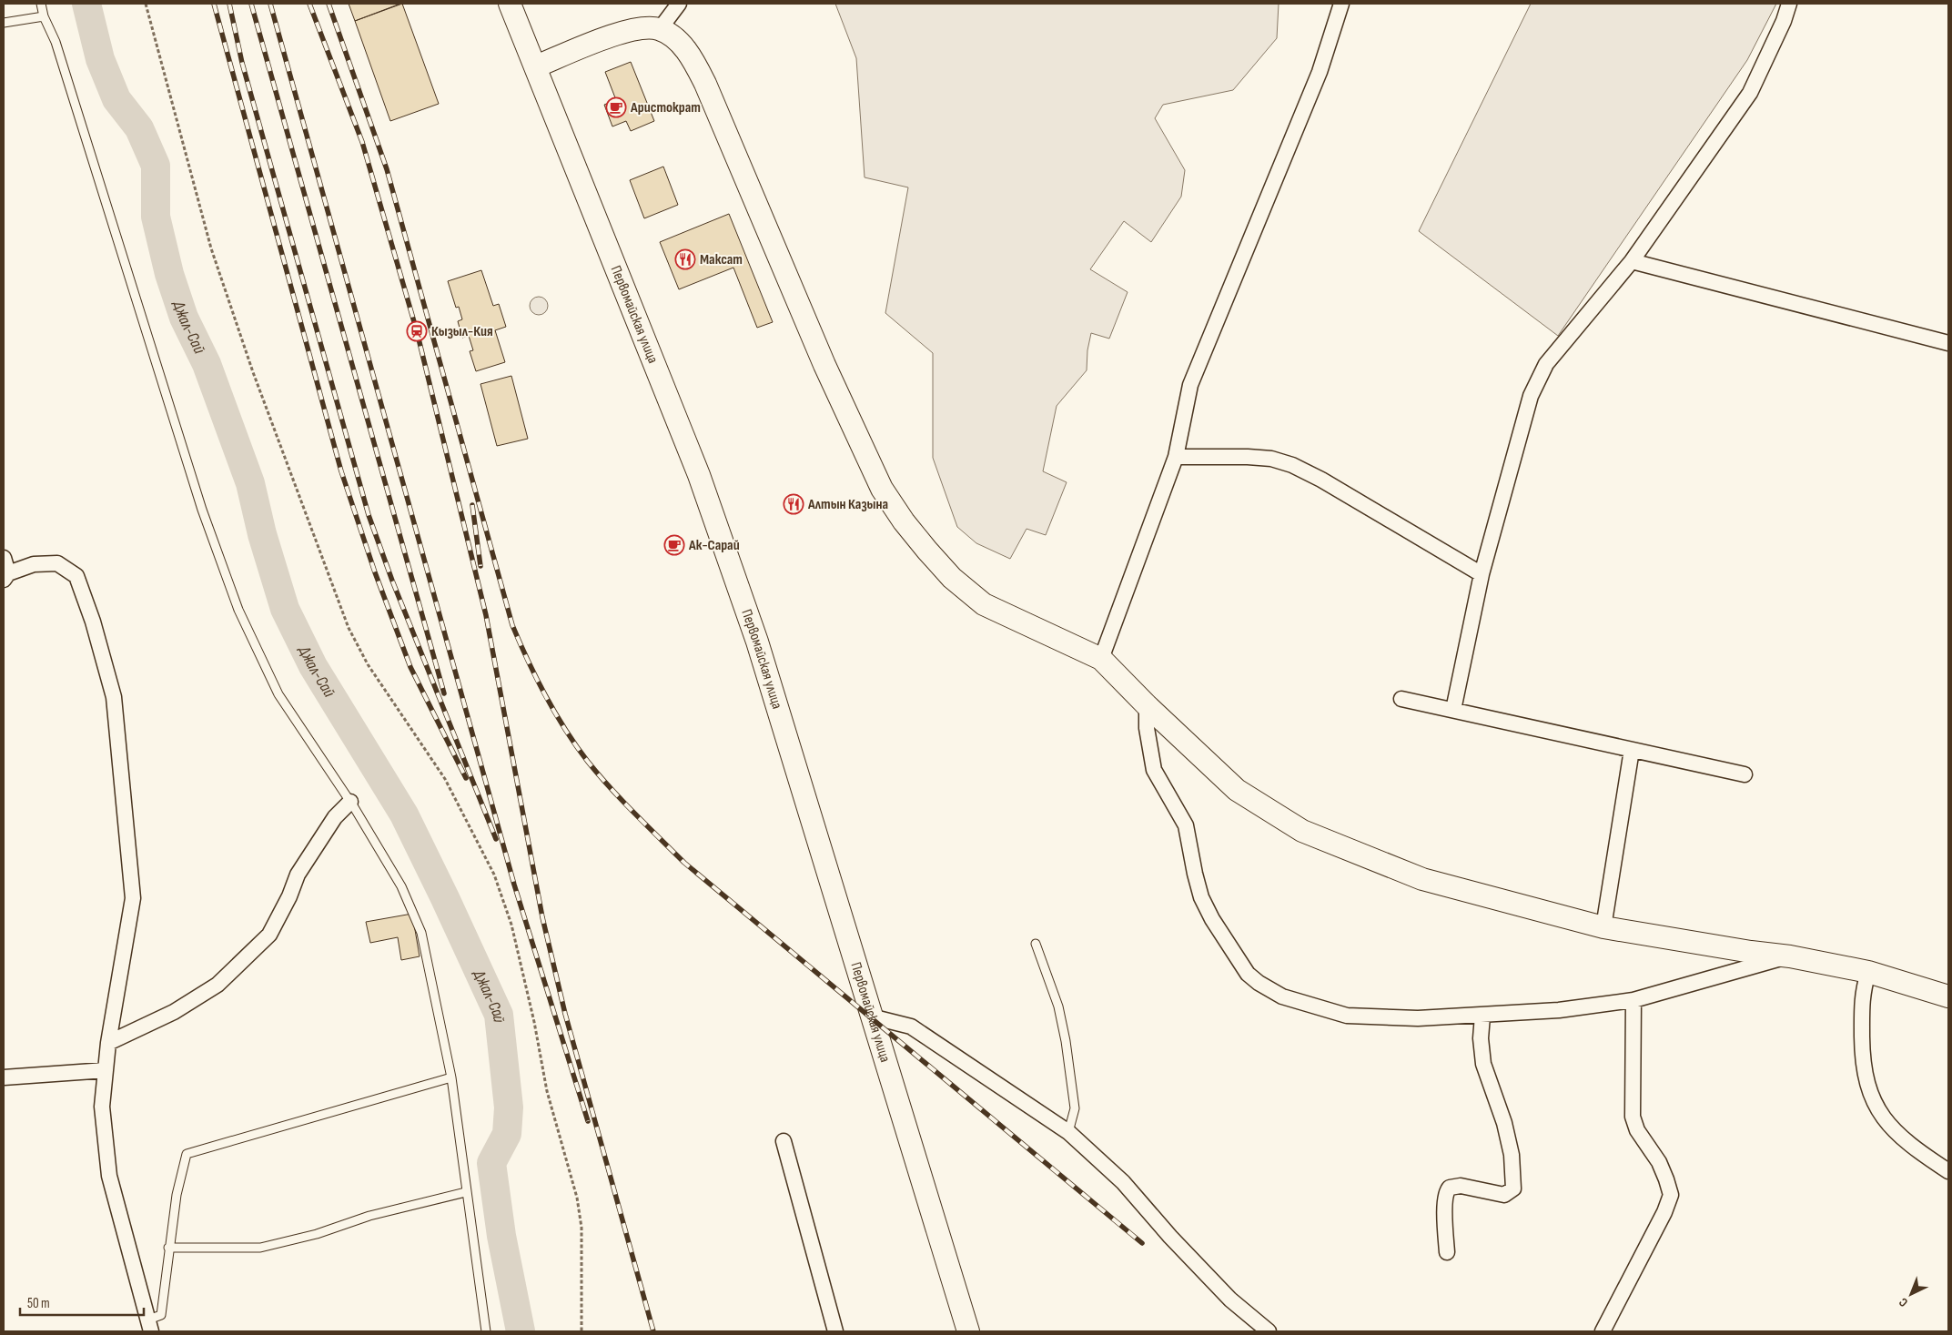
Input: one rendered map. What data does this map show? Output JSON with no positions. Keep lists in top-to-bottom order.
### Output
{
  "streets": {
    "street": ["Первомайская улица"]
  },
  "water": ["Джал-Сай"],
  "places": {
    "cafe": ["Аристократ", "Ак-Сарай"],
    "restaurant": ["Максат", "Алтын Казына"],
    "station": ["Кызыл-Кия"]
  },
  "scale_bar": "50 m",
  "north": "bottom left"
}
